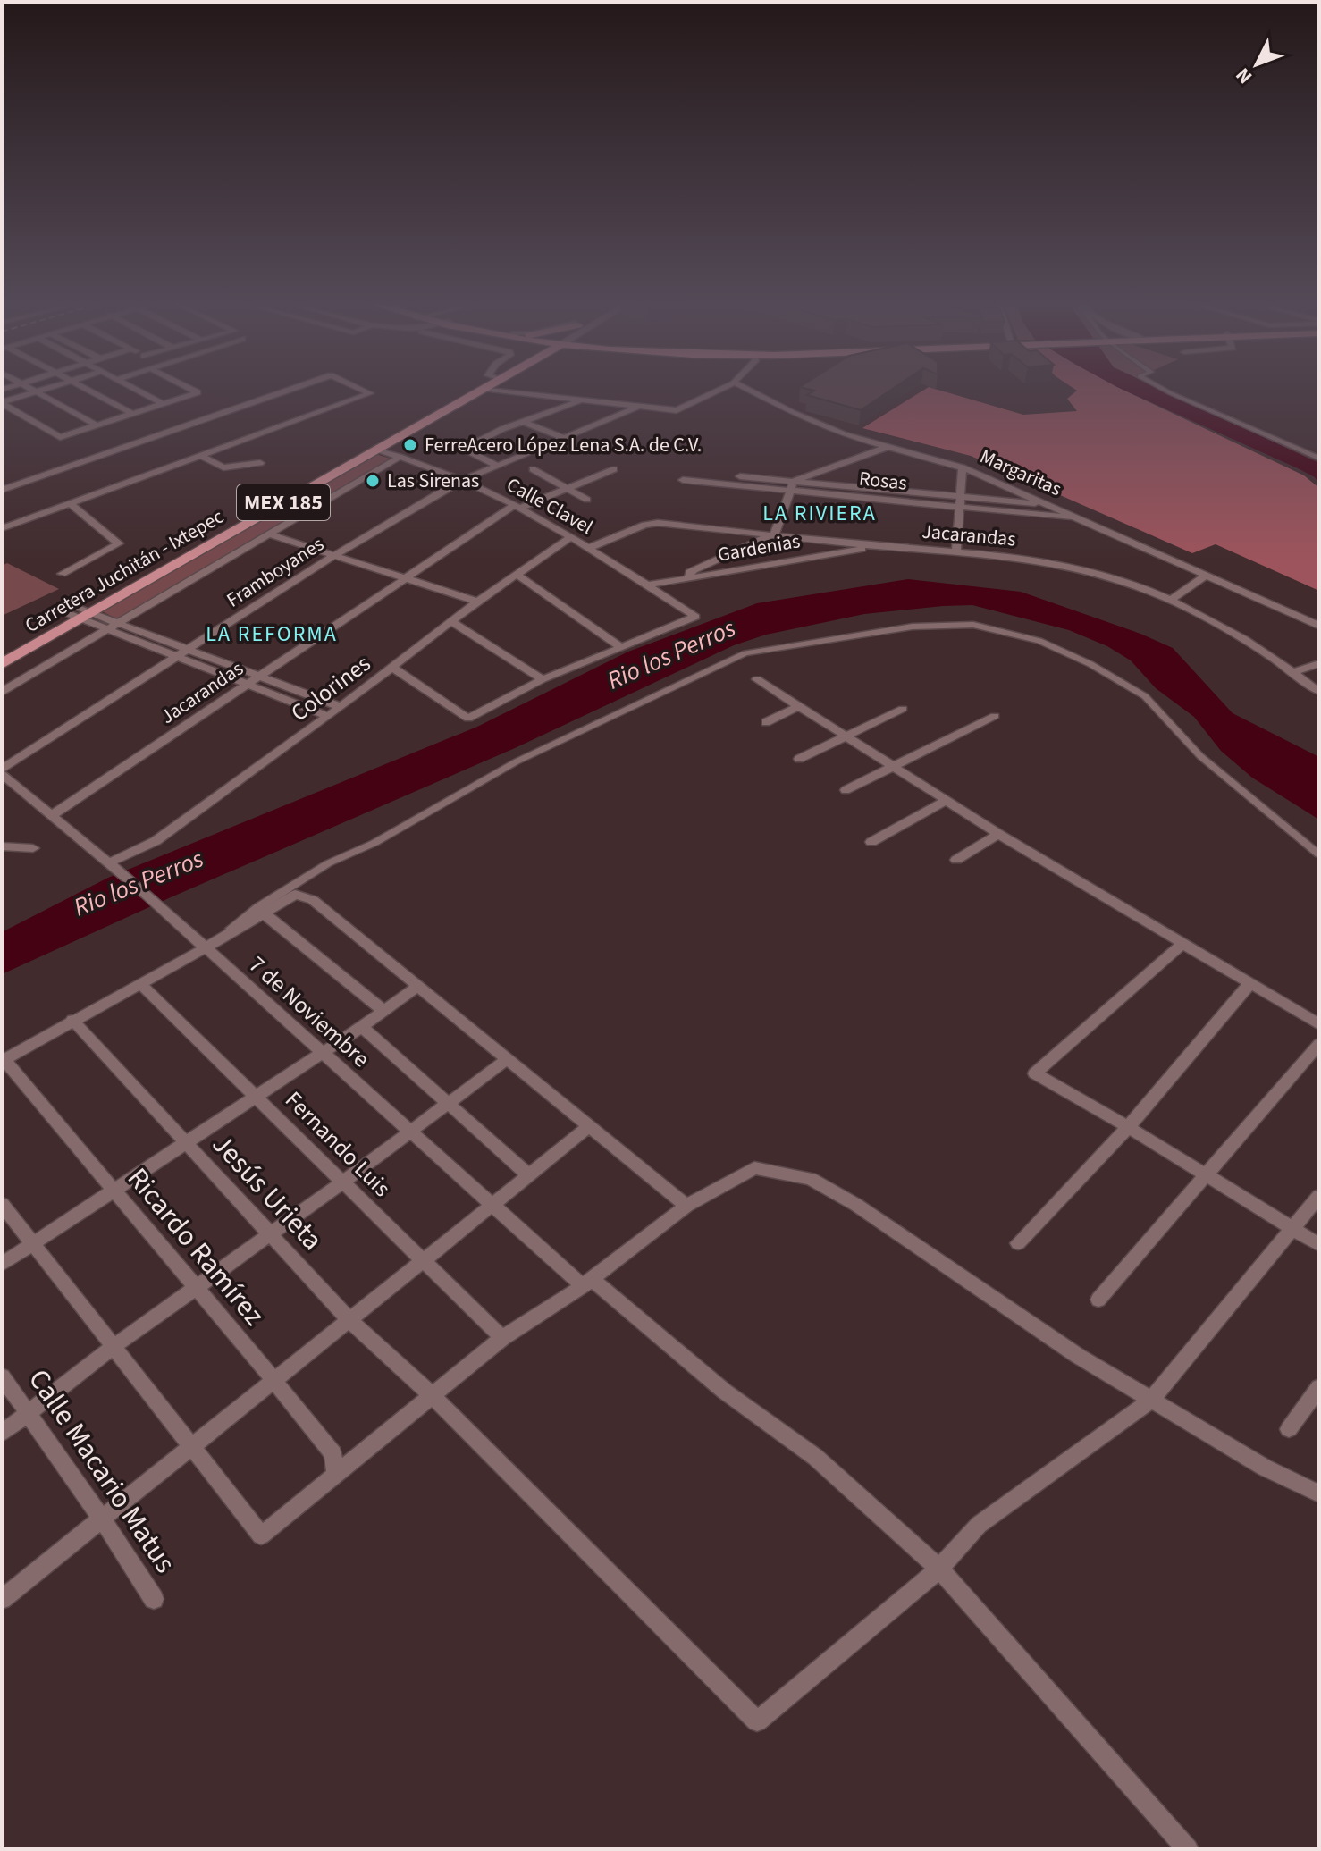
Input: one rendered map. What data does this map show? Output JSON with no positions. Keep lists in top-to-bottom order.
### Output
{
  "streets": {
    "main road": ["MEX 185", "Carretera Juchitán - Ixtepec"],
    "street": [
      "Margaritas",
      "Rosas",
      "Calle Clavel",
      "Jacarandas",
      "Gardenias",
      "Framboyanes",
      "Colorines",
      "7 de Noviembre",
      "Fernando Luis",
      "Jesús Urieta",
      "Ricardo Ramírez",
      "Calle Macario Matus"
    ]
  },
  "crossings": [
    ["Margaritas", "Rosas"],
    ["Calle Clavel", "Jacarandas"],
    ["Calle Clavel", "Gardenias"],
    ["Calle Clavel", "Carretera Juchitán - Ixtepec"],
    ["Calle Clavel", "Framboyanes"],
    ["Calle Clavel", "Colorines"],
    ["Jacarandas", "Gardenias"],
    ["Jacarandas", "7 de Noviembre"],
    ["Framboyanes", "7 de Noviembre"],
    ["Colorines", "7 de Noviembre"],
    ["7 de Noviembre", "Jesús Urieta"]
  ],
  "districts": ["LA RIVIERA", "LA REFORMA"],
  "water": ["Rio los Perros"],
  "places": ["FerreAcero López Lena S.A. de C.V.", "Las Sirenas"],
  "north": "bottom left"
}
